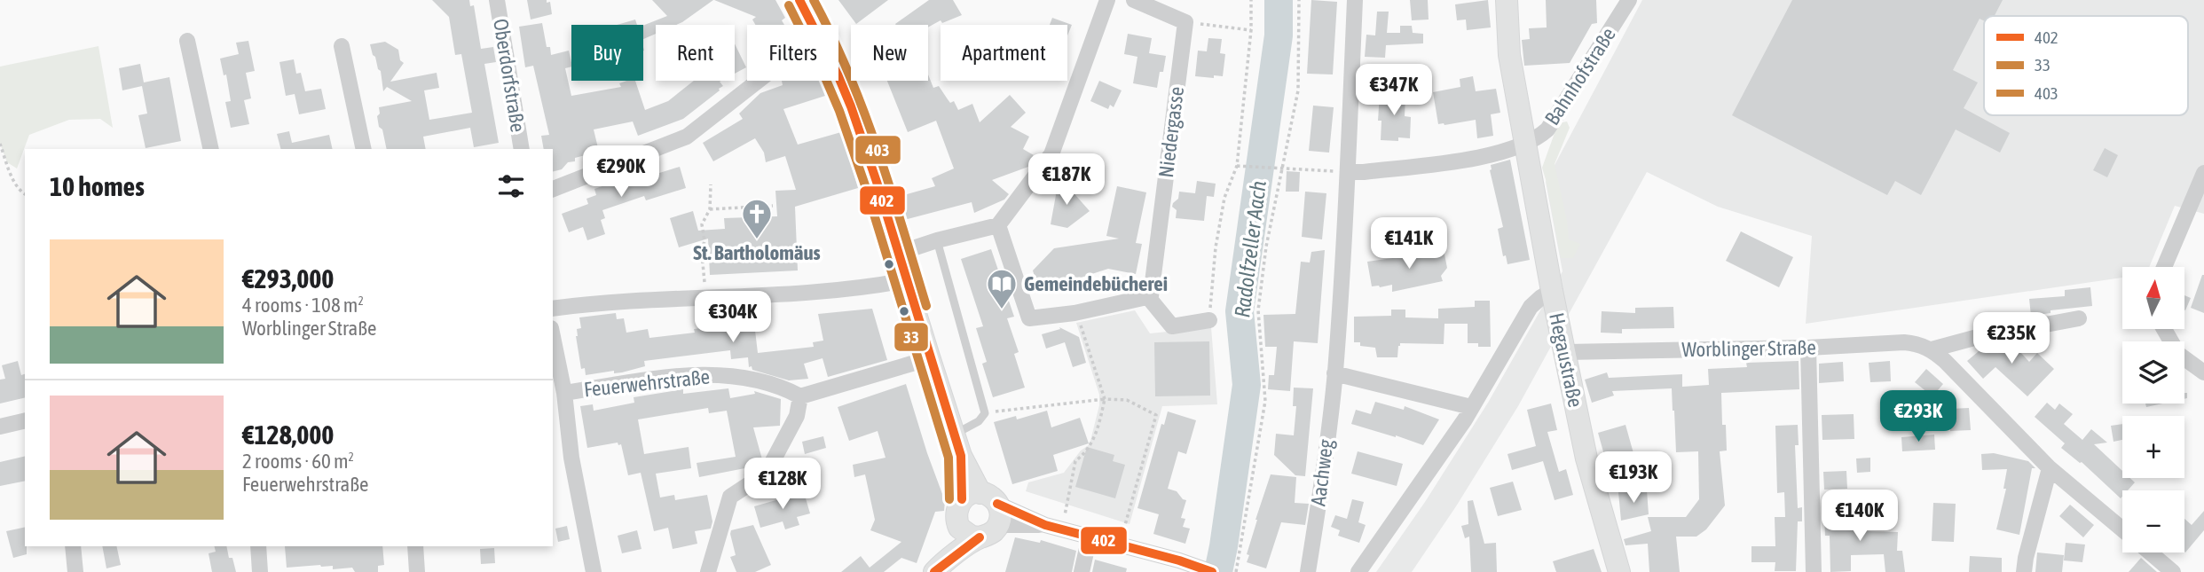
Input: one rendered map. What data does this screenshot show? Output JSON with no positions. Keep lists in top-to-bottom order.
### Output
{
  "streets": {
    "main road": ["Hegaustraße"],
    "street": [
      "Oberdorfstraße",
      "Bahnhofstraße",
      "Niedergasse",
      "Worblinger Straße",
      "Feuerwehrstraße",
      "Aachweg"
    ]
  },
  "crossings": [
    ["Bahnhofstraße", "Hegaustraße"],
    ["Worblinger Straße", "Hegaustraße"]
  ],
  "water": ["Radolfzeller Aach"],
  "places": {
    "church": ["St. Bartholomäus"],
    "library": ["Gemeindebücherei"]
  },
  "lines": ["transit line 402", "transit line 403", "transit line 33"],
  "legend": ["402", "33", "403"],
  "north": "top",
  "page": {
    "chip": [
      "Buy",
      "Rent",
      "Filters",
      "New",
      "Apartment"
    ],
    "price": [
      "€347K",
      "€290K",
      "€187K",
      "€141K",
      "€304K",
      "€235K",
      "€293K",
      "€193K",
      "€128K",
      "€140K"
    ],
    "heading": "10 homes",
    "list": [
      {
        "name": "€293,000",
        "note": "4 rooms · 108 m² · Worblinger Straße"
      },
      {
        "name": "€128,000",
        "note": "2 rooms · 60 m² · Feuerwehrstraße"
      }
    ],
    "map_buttons": ["+", "−"]
  }
}
